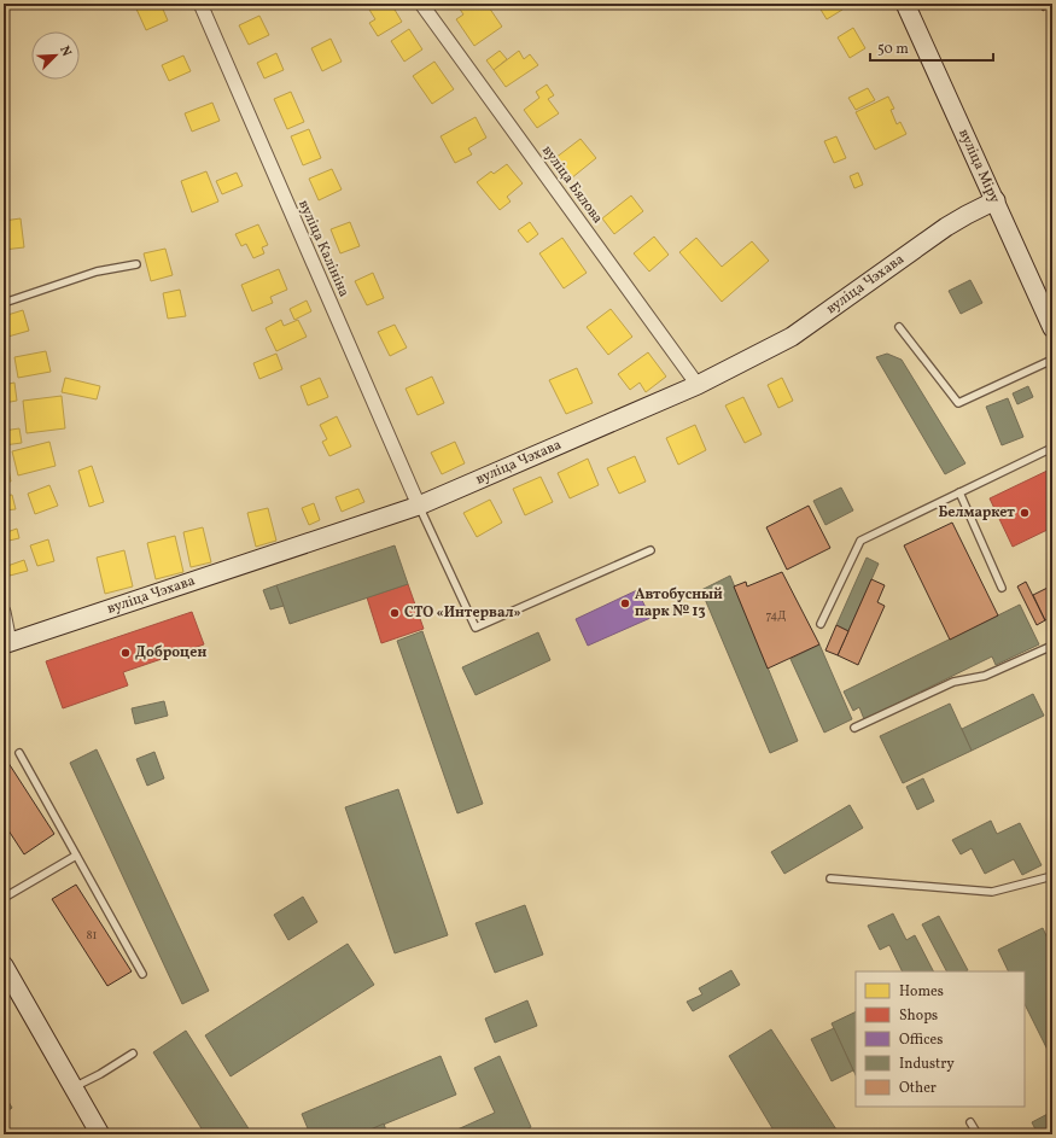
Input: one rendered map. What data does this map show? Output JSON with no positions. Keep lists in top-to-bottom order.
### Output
{
  "streets": {
    "street": [
      "вуліца Міру",
      "вуліца Бялова",
      "вуліца Калініна",
      "вуліца Чэхава"
    ]
  },
  "crossings": [
    ["вуліца Міру", "вуліца Чэхава"],
    ["вуліца Бялова", "вуліца Чэхава"],
    ["вуліца Калініна", "вуліца Чэхава"]
  ],
  "places": [
    "Белмаркет",
    "Автобусный парк № 13",
    "СТО «Интервал»",
    "Доброцен"
  ],
  "house_numbers": ["74Д", "81"],
  "legend": [
    "Homes",
    "Shops",
    "Offices",
    "Industry",
    "Other"
  ],
  "scale_bar": "50 m",
  "north": "top right"
}
